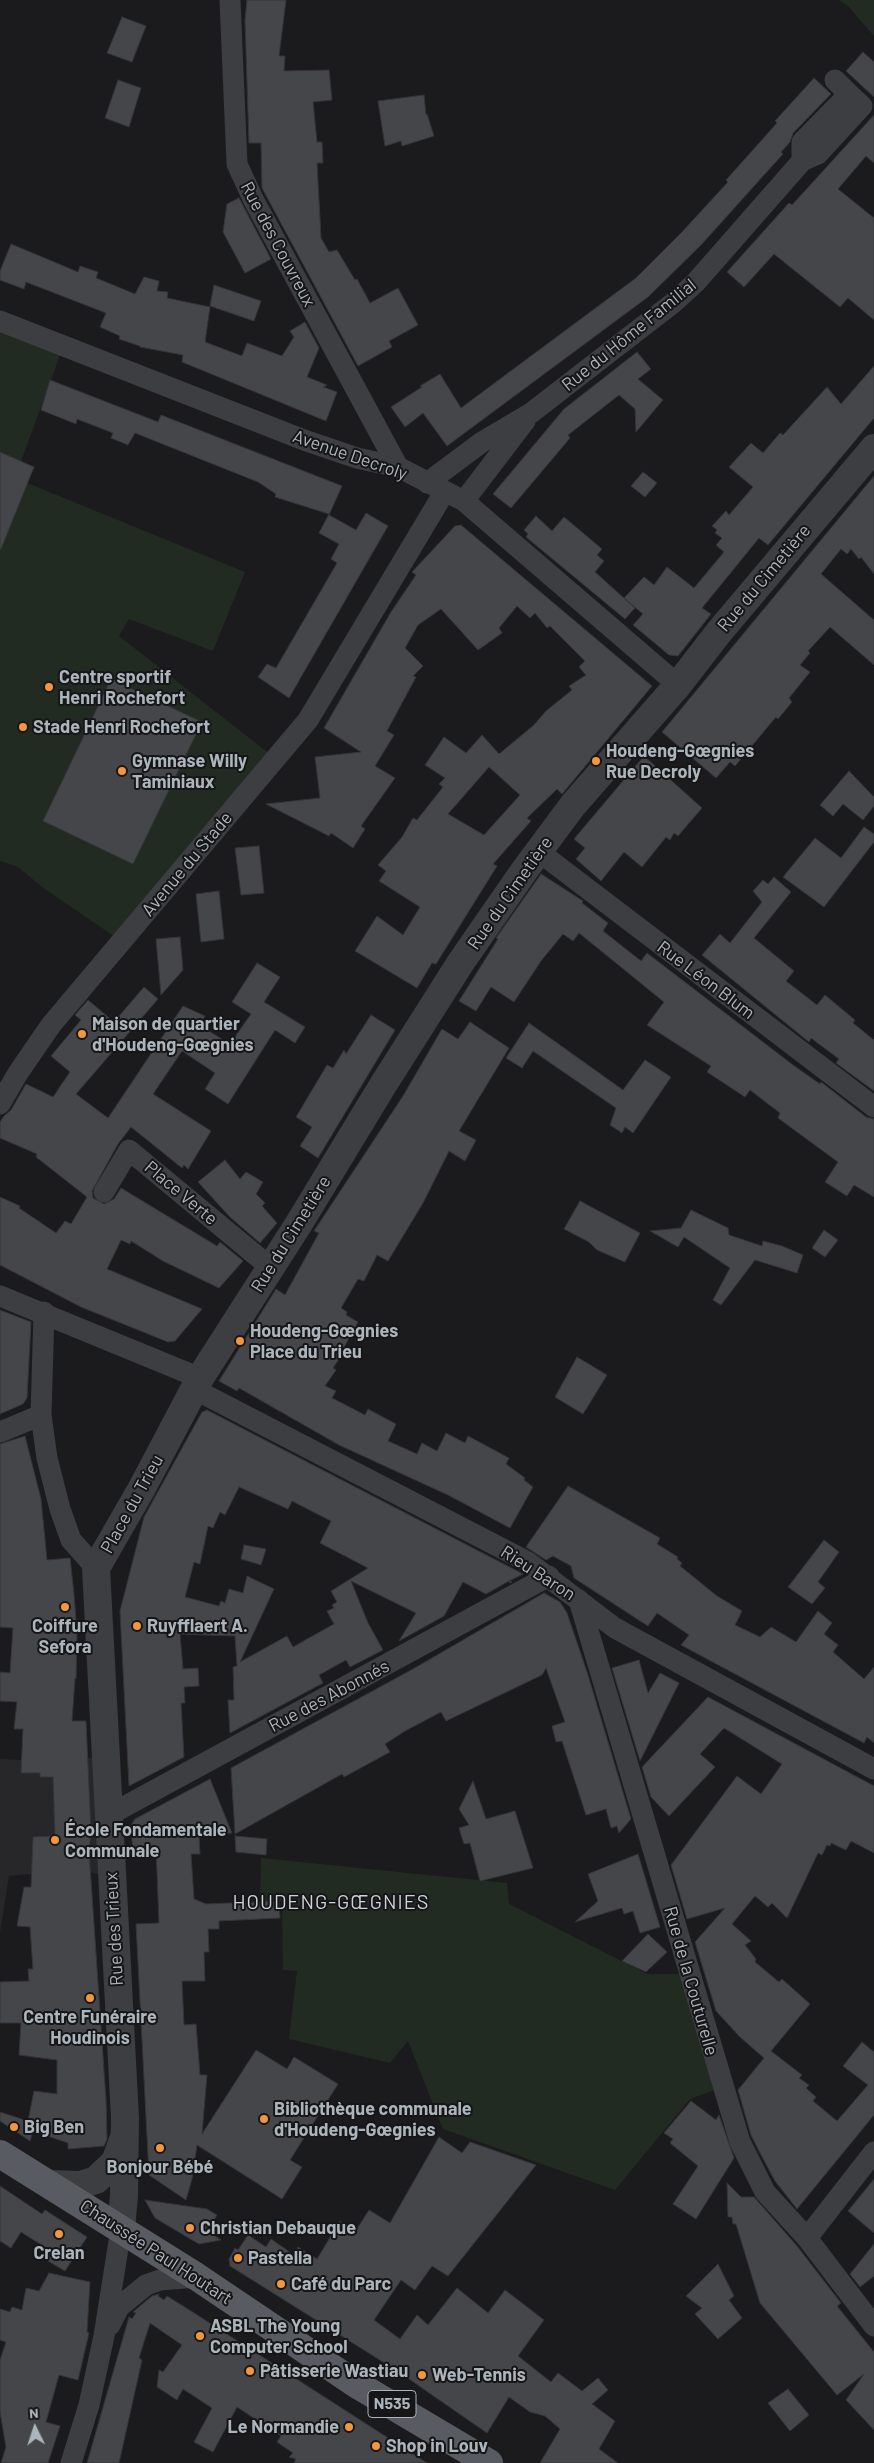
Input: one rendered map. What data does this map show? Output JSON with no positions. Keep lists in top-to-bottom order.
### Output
{
  "streets": {
    "main road": ["Chaussée Paul Houtart", "N535"],
    "street": [
      "Rue des Couvreux",
      "Rue du Hôme Familial",
      "Avenue Decroly",
      "Rue du Cimetière",
      "Avenue du Stade",
      "Rue Léon Blum",
      "Place Verte",
      "Place du Trieu",
      "Rieu Baron",
      "Rue des Abonnés",
      "Rue des Trieux",
      "Rue de la Couturelle"
    ]
  },
  "crossings": [
    ["Rue des Couvreux", "Avenue Decroly"],
    ["Rue du Hôme Familial", "Avenue Decroly"],
    ["Rue du Hôme Familial", "Avenue du Stade"],
    ["Avenue Decroly", "Rue du Cimetière"],
    ["Avenue Decroly", "Avenue du Stade"],
    ["Rue du Cimetière", "Rue Léon Blum"],
    ["Rue du Cimetière", "Place Verte"],
    ["Rue du Cimetière", "Place du Trieu"],
    ["Rue du Cimetière", "Rieu Baron"],
    ["Place du Trieu", "Rieu Baron"],
    ["Place du Trieu", "Rue des Trieux"],
    ["Rieu Baron", "Rue des Abonnés"],
    ["Rieu Baron", "Rue de la Couturelle"],
    ["Rue des Abonnés", "Rue des Trieux"],
    ["Rue des Trieux", "Chaussée Paul Houtart"]
  ],
  "districts": ["HOUDENG-GŒGNIES"],
  "places": [
    "Centre sportif Henri Rochefort",
    "Stade Henri Rochefort",
    "Houdeng-Gœgnies Rue Decroly",
    "Gymnase Willy Taminiaux",
    "Maison de quartier d'Houdeng-Gœgnies",
    "Houdeng-Gœgnies Place du Trieu",
    "Coiffure Sefora",
    "Ruyfflaert A.",
    "École Fondamentale Communale",
    "Centre Funéraire Houdinois",
    "Bibliothèque communale d'Houdeng-Gœgnies",
    "Big Ben",
    "Bonjour Bébé",
    "Christian Debauque",
    "Crelan",
    "Pastella",
    "Café du Parc",
    "ASBL The Young Computer School",
    "Pâtisserie Wastiau",
    "Web-Tennis",
    "Le Normandie",
    "Shop in Louv"
  ],
  "north": "top"
}
